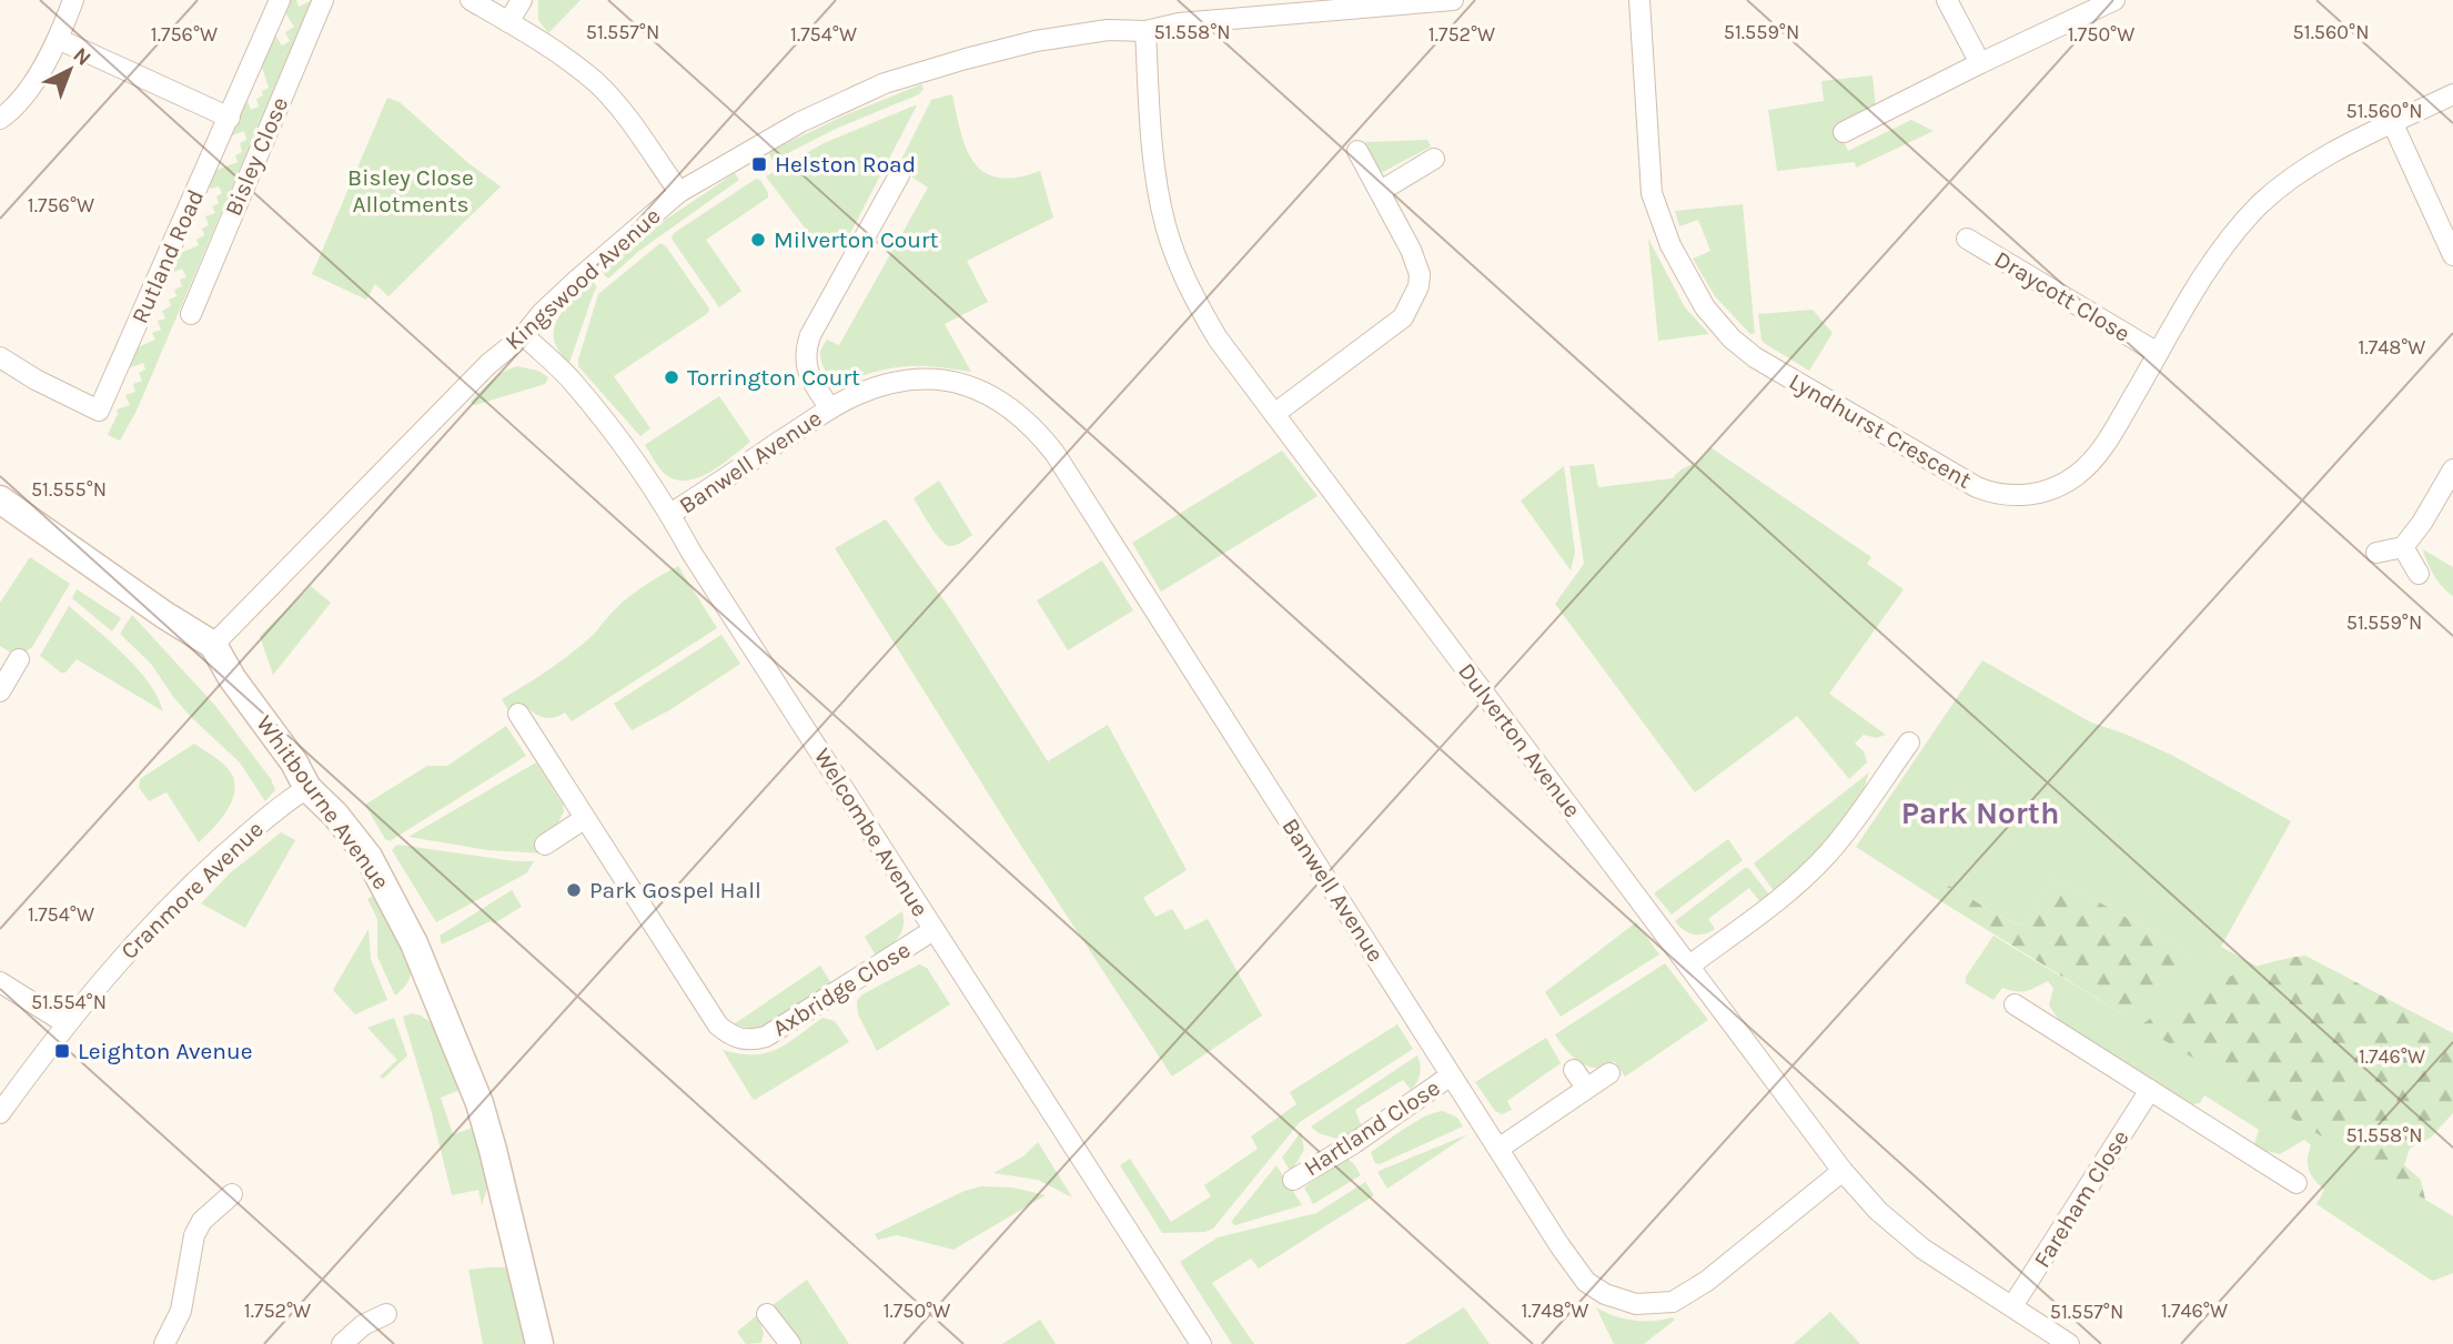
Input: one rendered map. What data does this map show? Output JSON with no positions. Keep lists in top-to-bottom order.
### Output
{
  "streets": {
    "street": [
      "Bisley Close",
      "Rutland Road",
      "Kingswood Avenue",
      "Draycott Close",
      "Lyndhurst Crescent",
      "Banwell Avenue",
      "Dulverton Avenue",
      "Whitbourne Avenue",
      "Welcombe Avenue",
      "Cranmore Avenue",
      "Axbridge Close",
      "Hartland Close",
      "Fareham Close"
    ]
  },
  "crossings": [
    ["Kingswood Avenue", "Dulverton Avenue"],
    ["Kingswood Avenue", "Whitbourne Avenue"],
    ["Kingswood Avenue", "Welcombe Avenue"],
    ["Draycott Close", "Lyndhurst Crescent"],
    ["Banwell Avenue", "Dulverton Avenue"],
    ["Banwell Avenue", "Welcombe Avenue"],
    ["Banwell Avenue", "Hartland Close"],
    ["Dulverton Avenue", "Fareham Close"],
    ["Whitbourne Avenue", "Cranmore Avenue"],
    ["Welcombe Avenue", "Axbridge Close"]
  ],
  "districts": ["Park North"],
  "parks": ["Bisley Close Allotments"],
  "places": {
    "transit": ["Helston Road", "Leighton Avenue"],
    "other": ["Milverton Court", "Torrington Court", "Park Gospel Hall"]
  },
  "north": "top right",
  "coordinates": [
    "51.557°N",
    "51.558°N",
    "51.559°N",
    "51.560°N",
    "1.756°W",
    "1.750°W",
    "1.754°W",
    "1.752°W",
    "1.748°W",
    "51.555°N",
    "51.554°N",
    "1.746°W"
  ]
}
